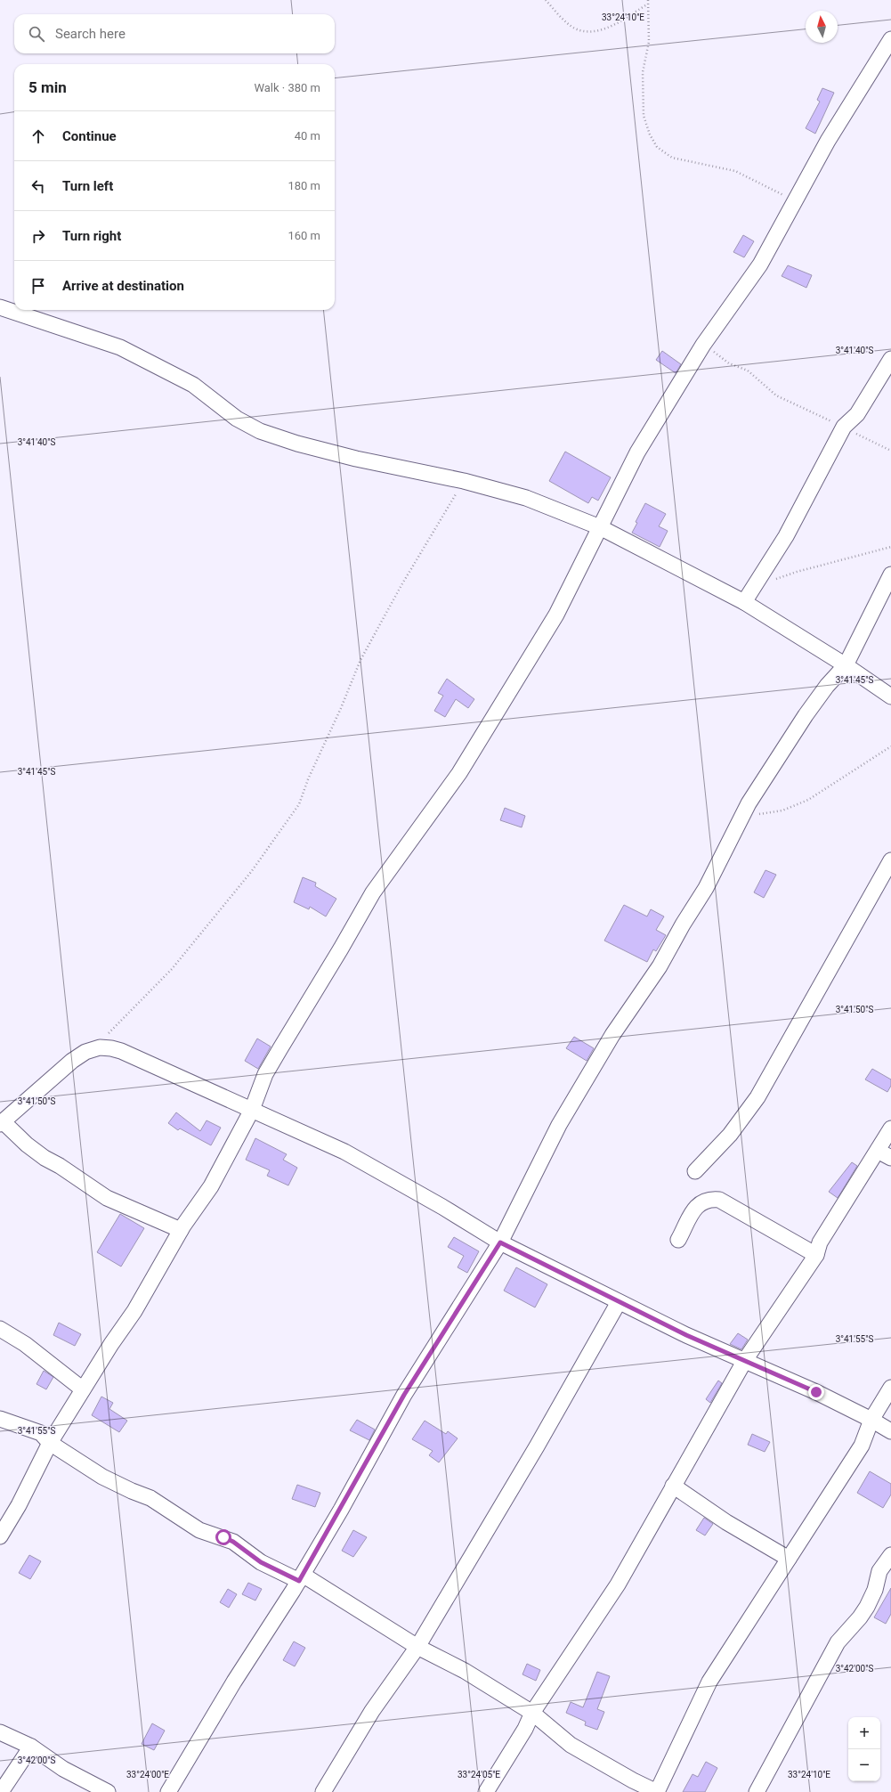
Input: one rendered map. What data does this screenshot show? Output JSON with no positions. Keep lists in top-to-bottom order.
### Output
{
  "north": "top",
  "page": {
    "search": "Search here",
    "heading": ["5 min", "Walk · 380 m"],
    "list": [
      ["Continue", "40 m"],
      ["Turn left", "180 m"],
      ["Turn right", "160 m"],
      "Arrive at destination"
    ],
    "map_buttons": ["+", "−"]
  },
  "coordinates": [
    "33°24'10\"E",
    "3°41'40\"S",
    "3°41'45\"S",
    "3°41'50\"S",
    "3°41'55\"S",
    "3°42'00\"S",
    "33°24'00\"E",
    "33°24'05\"E"
  ]
}
